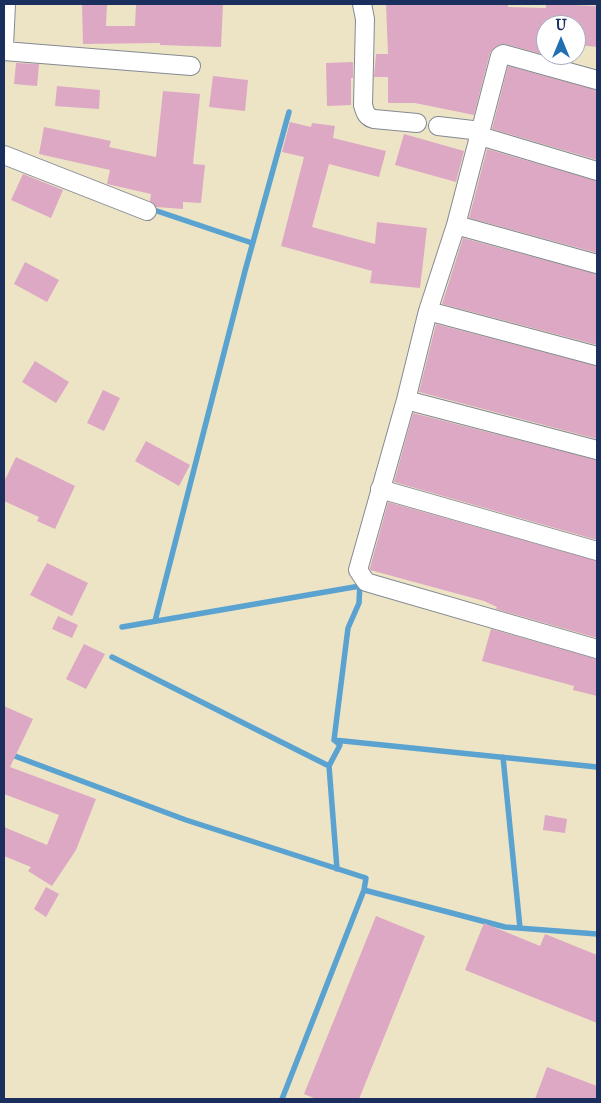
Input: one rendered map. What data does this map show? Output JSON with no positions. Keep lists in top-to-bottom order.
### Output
{
  "north": "top"
}
